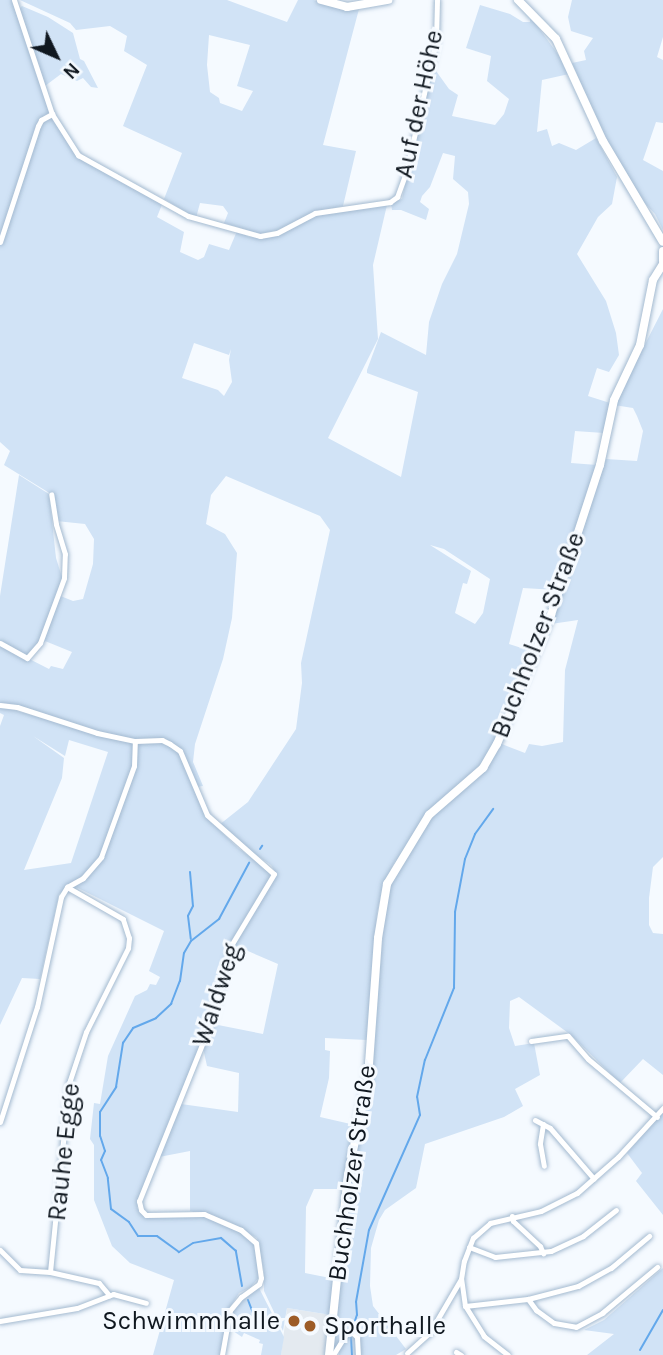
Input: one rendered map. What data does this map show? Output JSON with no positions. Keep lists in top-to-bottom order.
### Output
{
  "streets": {
    "street": [
      "Auf der Höhe",
      "Buchholzer Straße",
      "Waldweg",
      "Rauhe Egge"
    ]
  },
  "places": ["Schwimmhalle", "Sporthalle"],
  "north": "bottom right"
}
